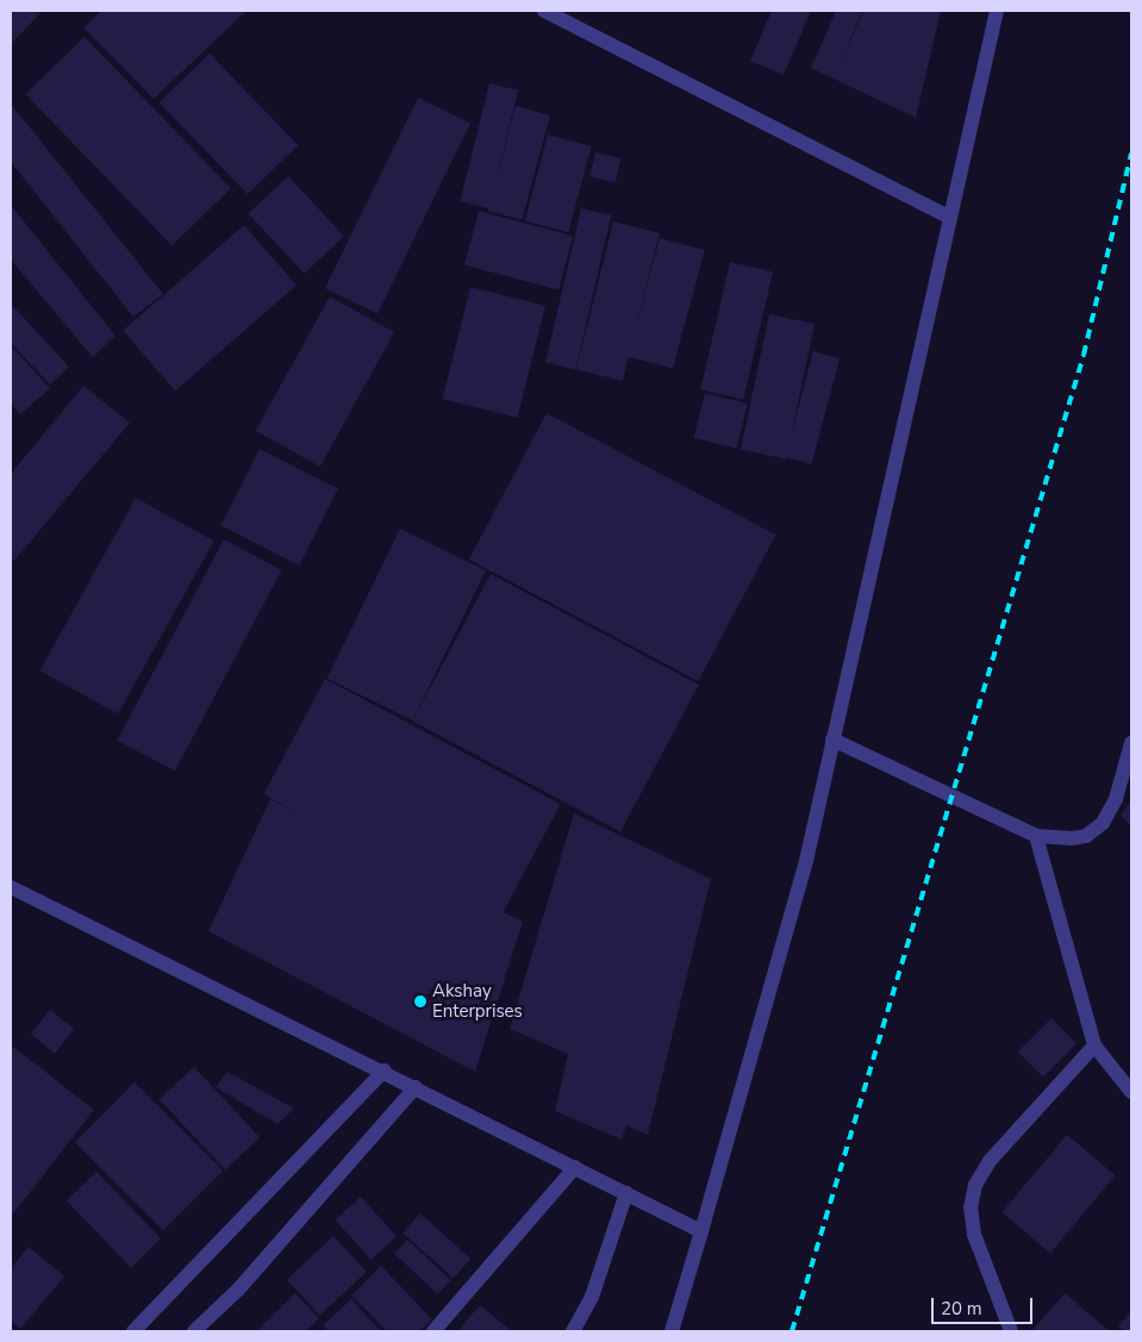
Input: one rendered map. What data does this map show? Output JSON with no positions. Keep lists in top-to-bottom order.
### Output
{
  "places": ["Akshay Enterprises"],
  "scale_bar": "20 m"
}
